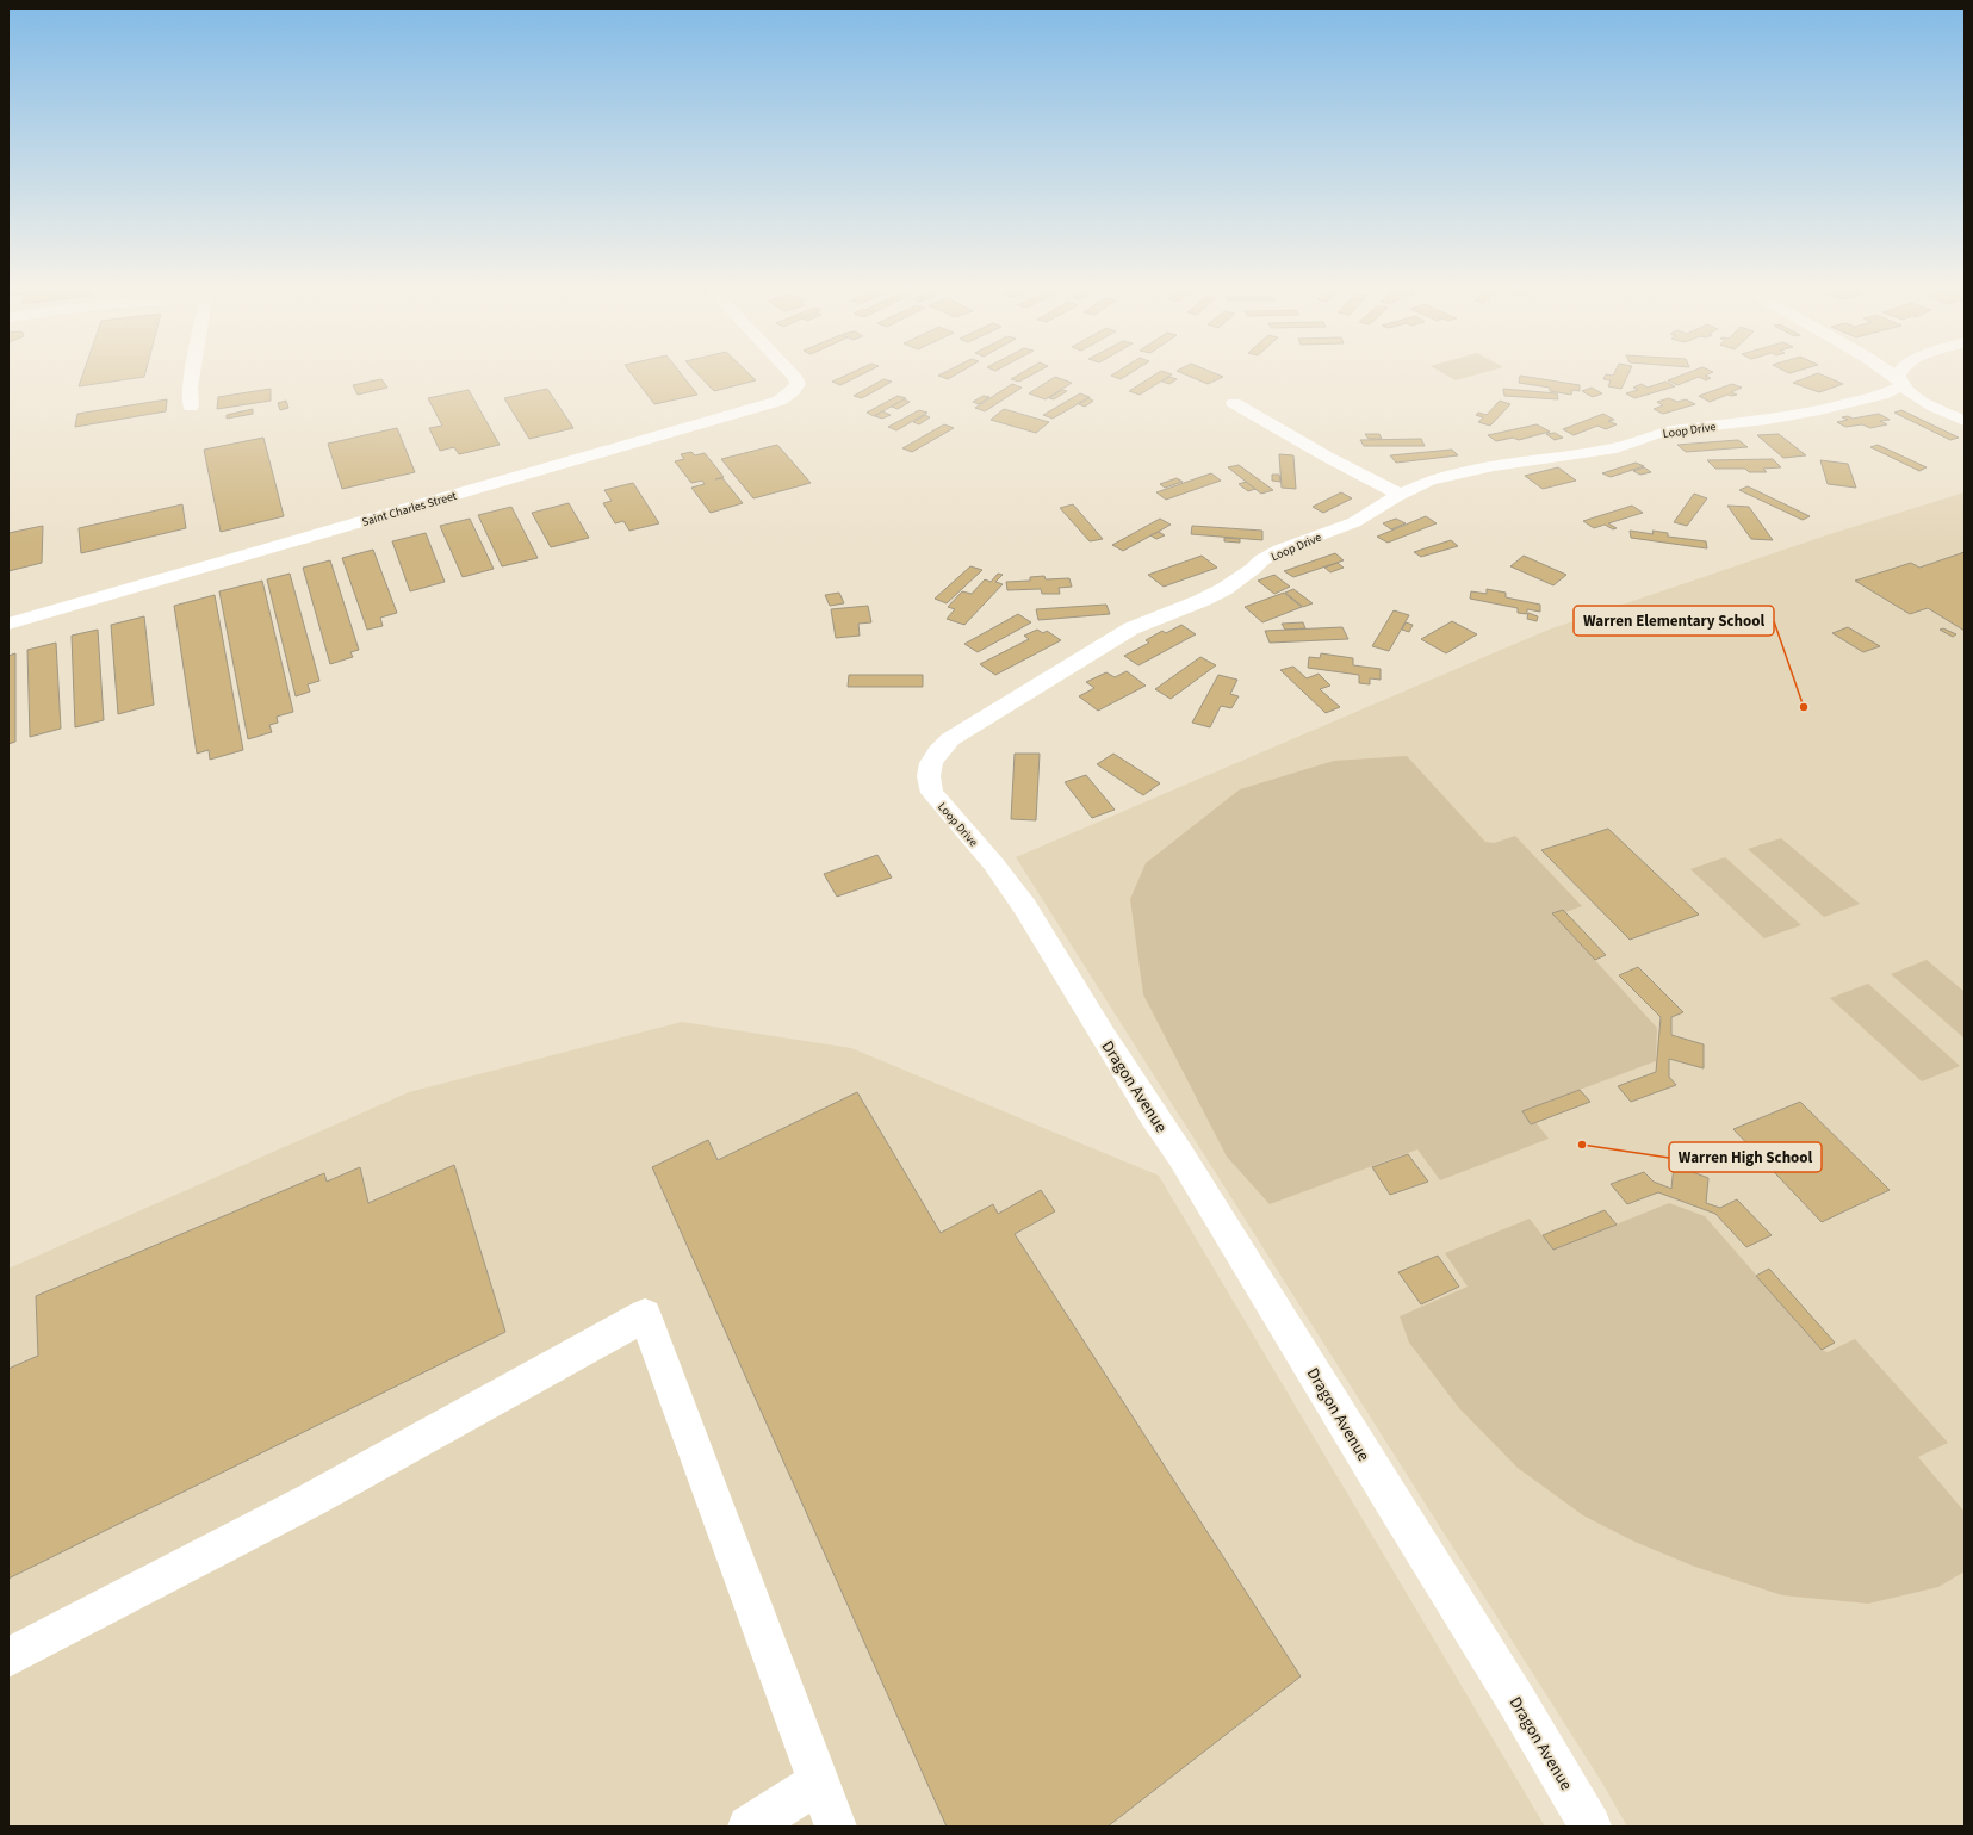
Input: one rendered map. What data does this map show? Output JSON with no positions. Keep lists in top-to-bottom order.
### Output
{
  "streets": {
    "street": ["Loop Drive", "Saint Charles Street", "Dragon Avenue"]
  },
  "crossings": [
    ["Loop Drive", "Dragon Avenue"]
  ],
  "places": ["Warren Elementary School", "Warren High School"]
}
